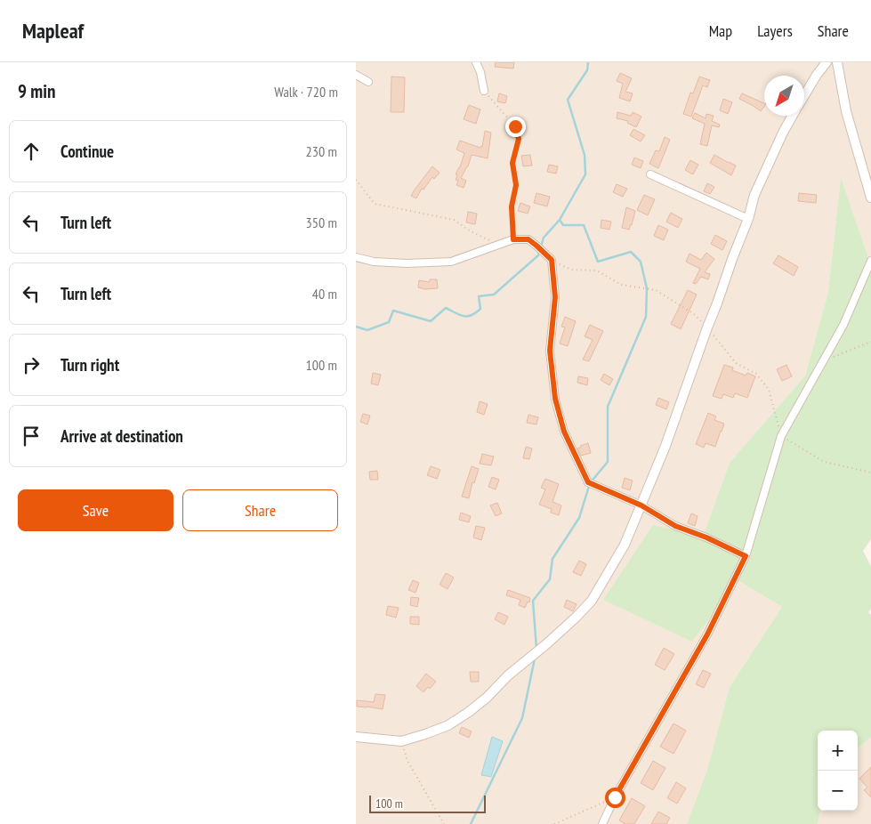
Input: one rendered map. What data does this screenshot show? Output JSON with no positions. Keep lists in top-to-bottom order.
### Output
{
  "scale_bar": "100 m",
  "north": "bottom left",
  "page": {
    "header": "Mapleaf",
    "nav": ["Map", "Layers", "Share"],
    "heading": ["9 min", "Walk · 720 m"],
    "list": [
      ["Continue", "230 m"],
      ["Turn left", "350 m"],
      ["Turn left", "40 m"],
      ["Turn right", "100 m"],
      "Arrive at destination"
    ],
    "buttons": ["Save", "Share"],
    "map_buttons": ["+", "−"],
    "scale": "100 m"
  }
}
